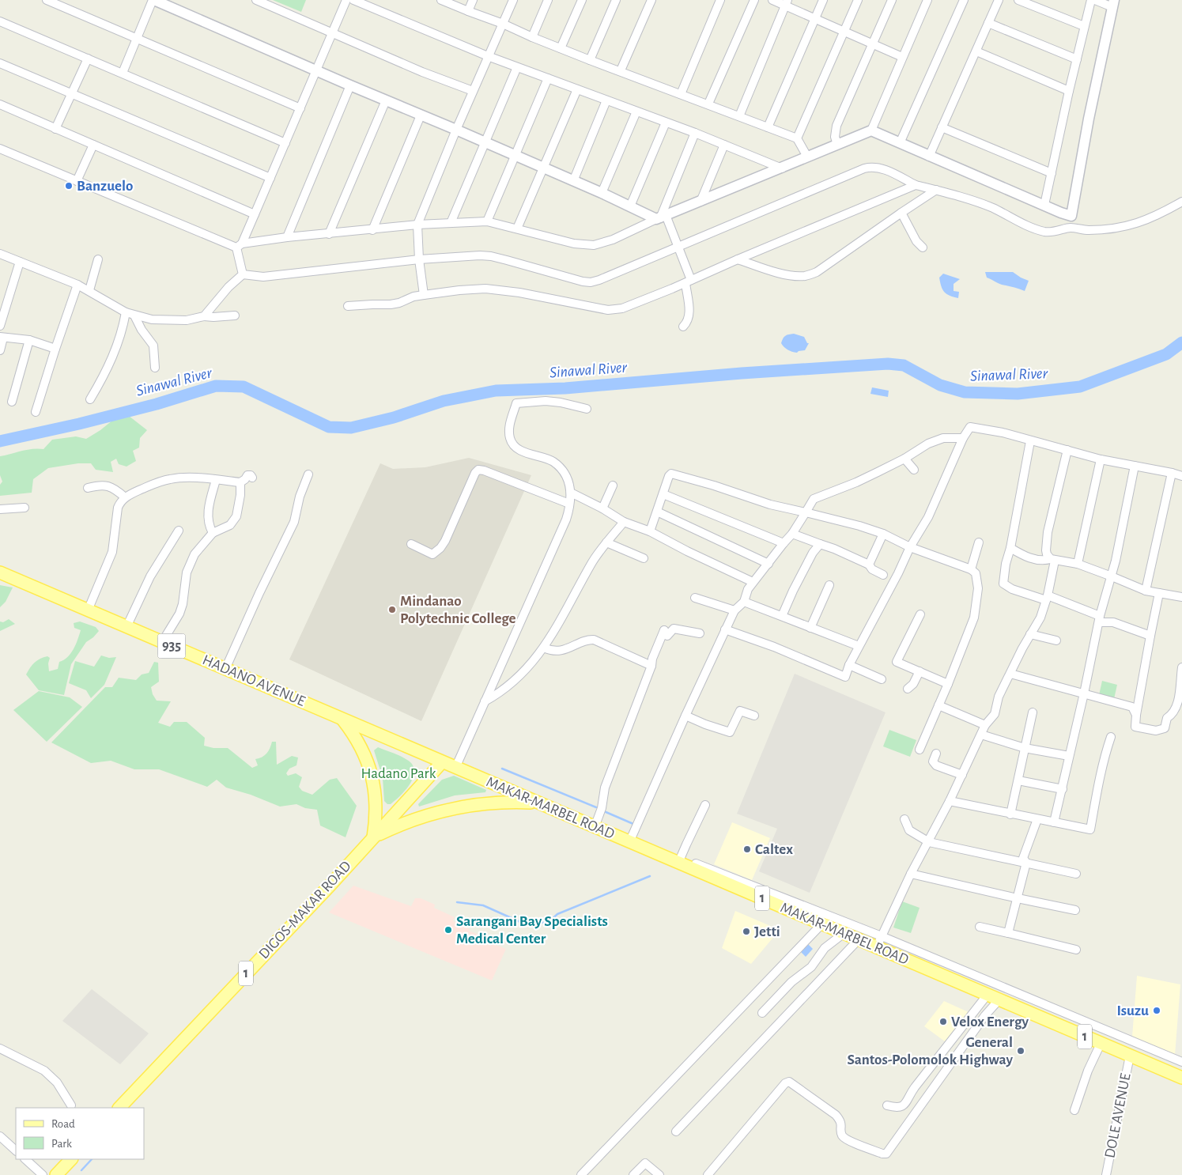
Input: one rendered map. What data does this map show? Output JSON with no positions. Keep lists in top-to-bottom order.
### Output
{
  "streets": {
    "main road": [
      "935",
      "HADANO AVENUE",
      "MAKAR-MARBEL ROAD",
      "1",
      "DIGOS-MAKAR ROAD"
    ],
    "street": ["DOLE AVENUE"]
  },
  "crossings": [
    ["HADANO AVENUE", "MAKAR-MARBEL ROAD"],
    ["HADANO AVENUE", "DIGOS-MAKAR ROAD"],
    ["MAKAR-MARBEL ROAD", "DIGOS-MAKAR ROAD"],
    ["MAKAR-MARBEL ROAD", "DOLE AVENUE"]
  ],
  "water": ["Sinawal River"],
  "parks": ["Hadano Park"],
  "places": [
    "Banzuelo",
    "Mindanao Polytechnic College",
    "Caltex",
    "Sarangani Bay Specialists Medical Center",
    "Jetti",
    "Isuzu",
    "Velox Energy",
    "General Santos-Polomolok Highway"
  ],
  "legend": ["Road", "Park"]
}
